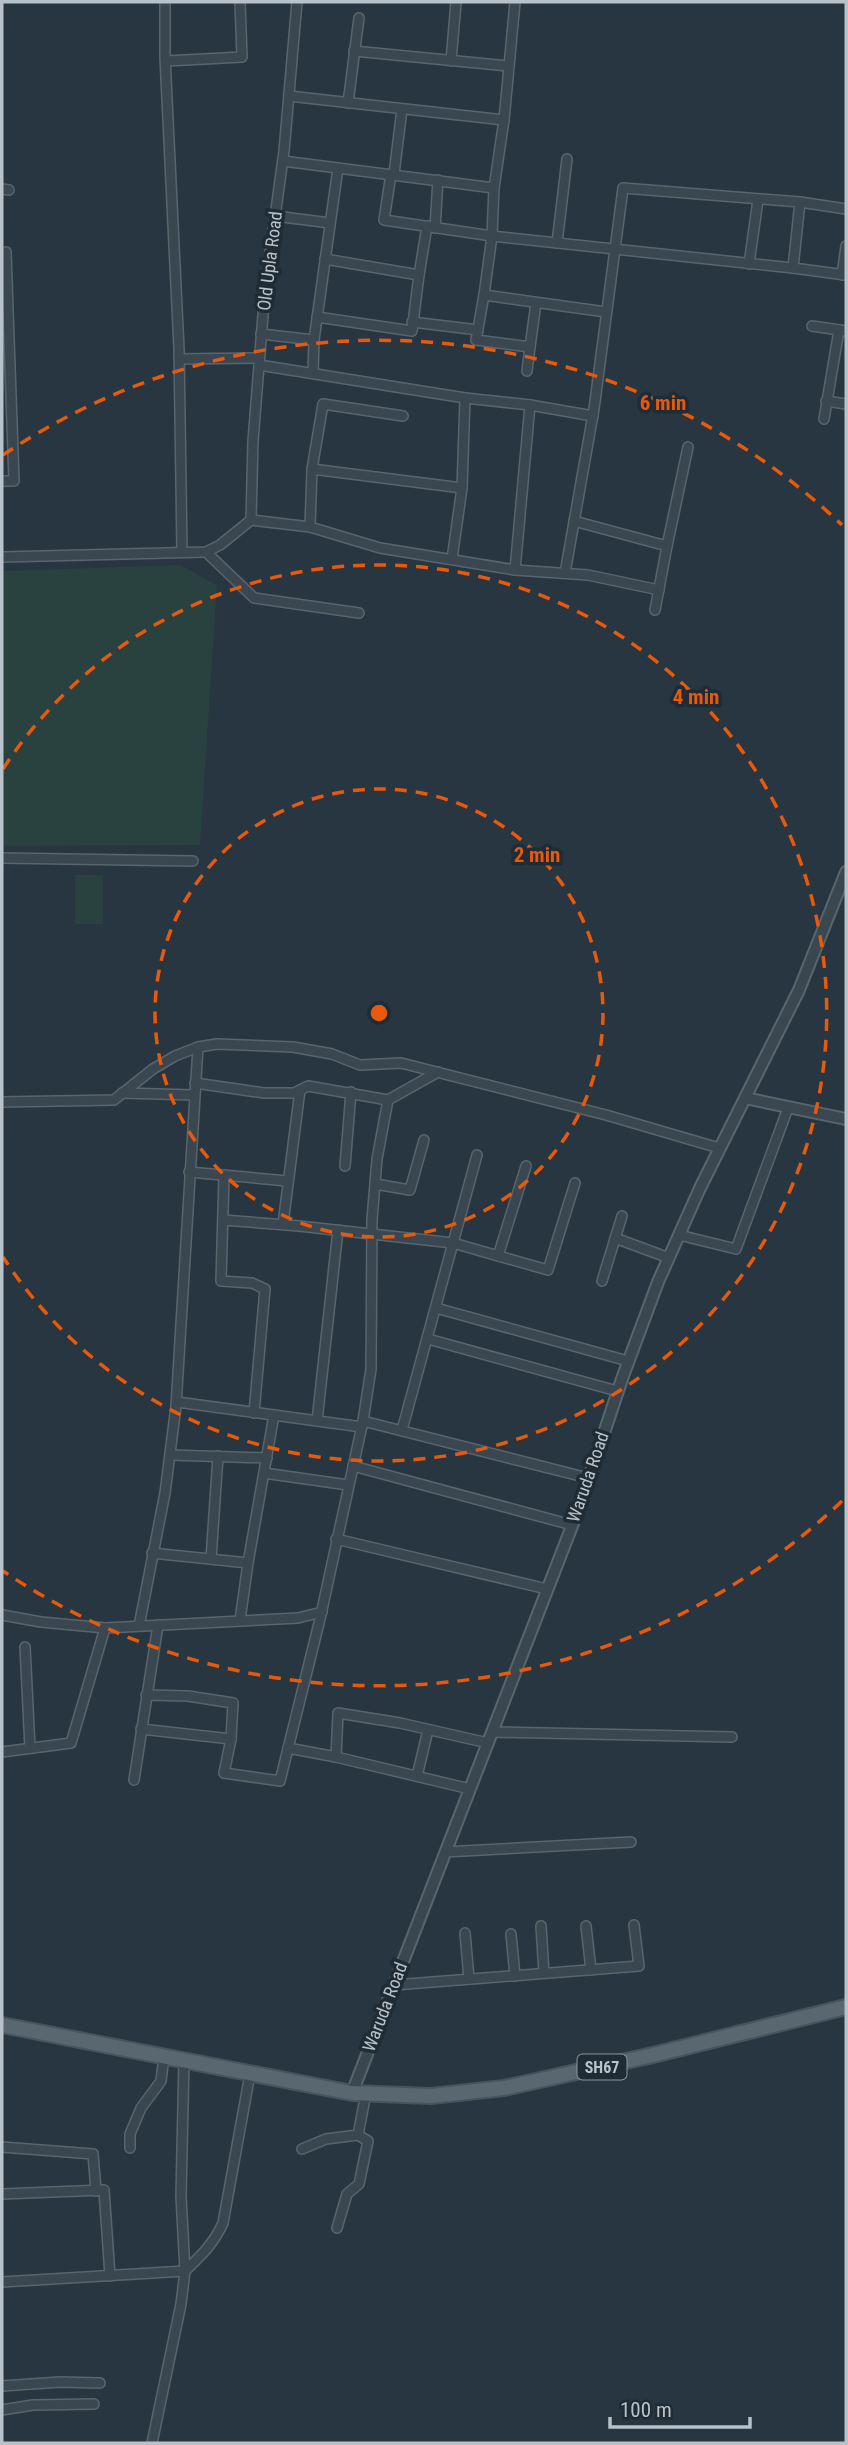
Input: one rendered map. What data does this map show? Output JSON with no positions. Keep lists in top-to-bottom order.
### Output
{
  "streets": {
    "main road": ["SH67"],
    "street": ["Old Upla Road", "Waruda Road"]
  },
  "crossings": [
    ["Waruda Road", "SH67"]
  ],
  "scale_bar": "100 m",
  "rings": ["6 min", "4 min", "2 min"]
}
